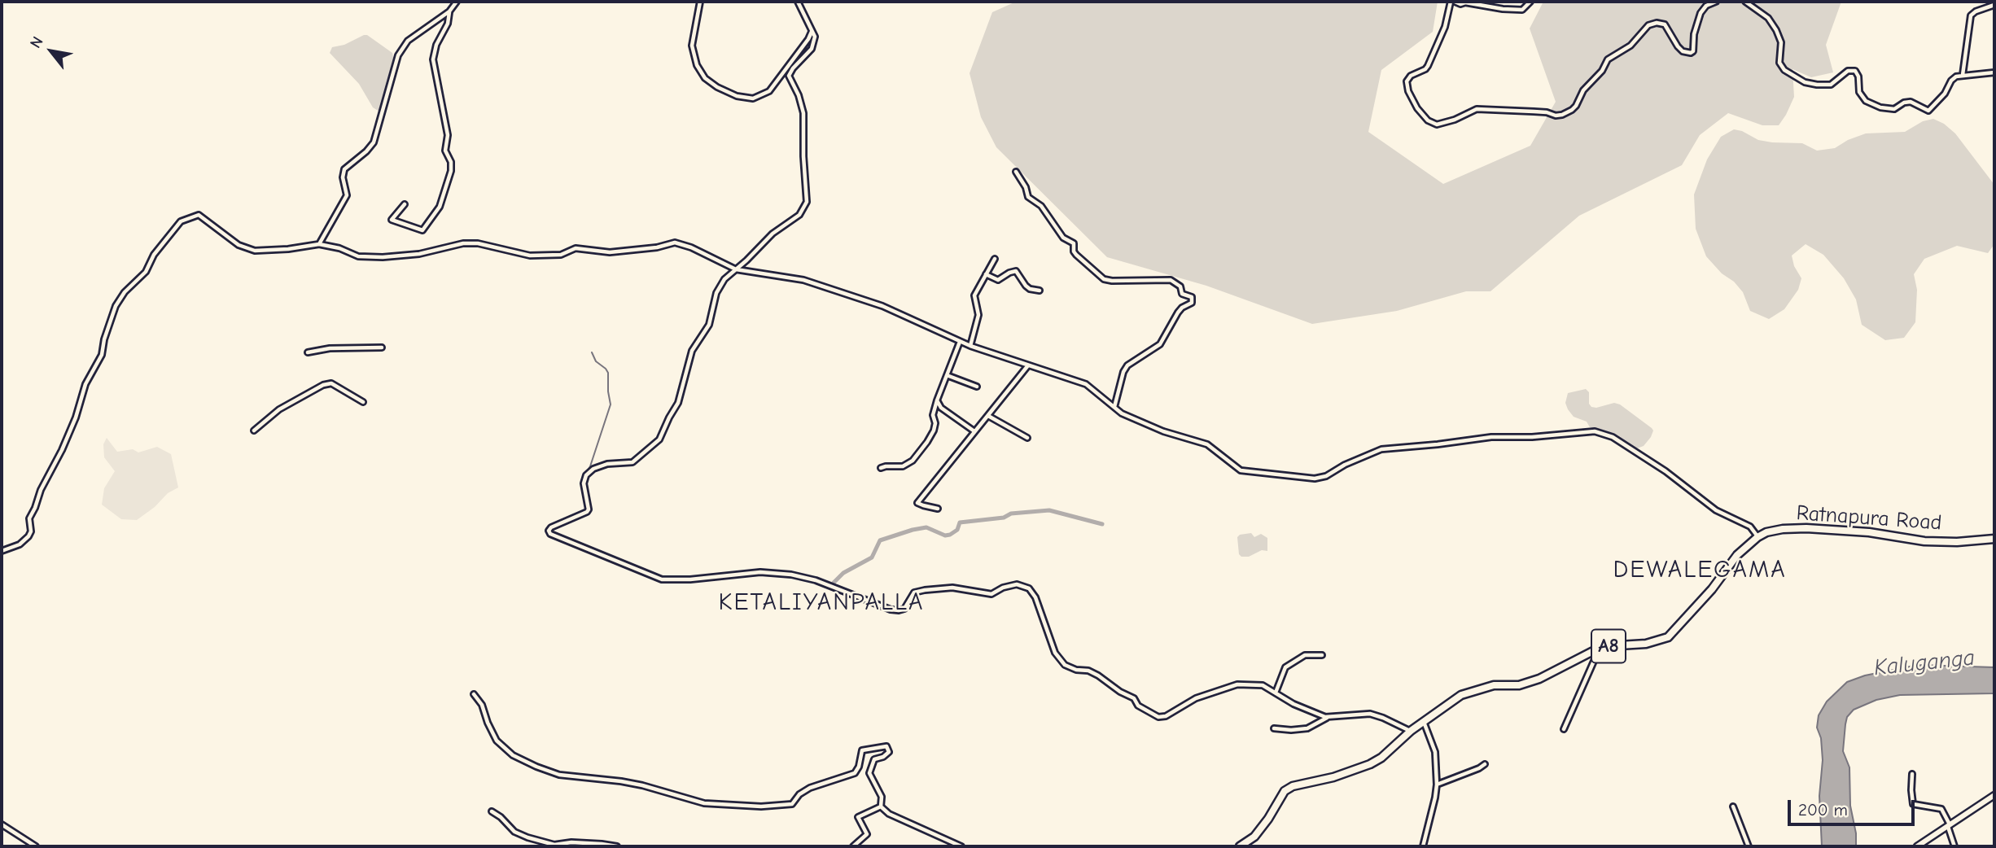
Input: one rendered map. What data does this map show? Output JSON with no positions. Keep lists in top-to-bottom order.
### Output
{
  "streets": {
    "highway": ["Ratnapura Road", "A8"]
  },
  "districts": ["DEWALEGAMA", "KETALIYANPALLA"],
  "water": ["Kaluganga"],
  "scale_bar": "200 m",
  "north": "top left"
}
